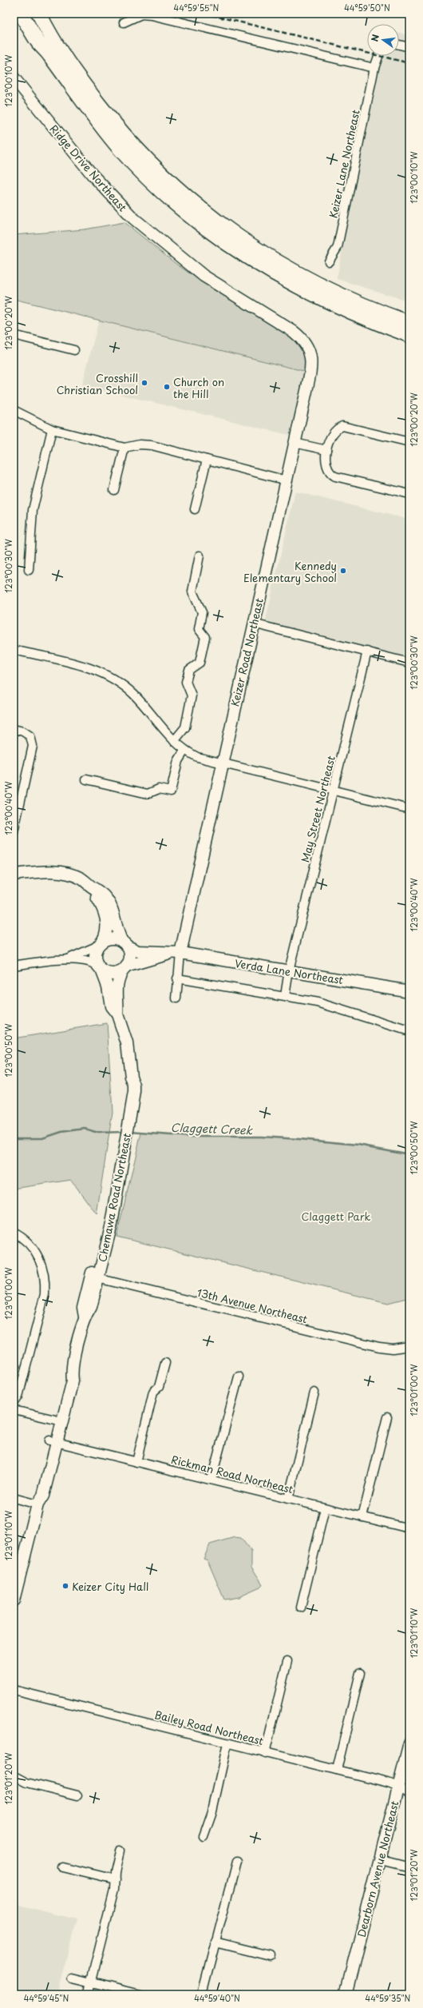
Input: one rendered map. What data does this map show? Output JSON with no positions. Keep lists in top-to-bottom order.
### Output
{
  "streets": {
    "street": [
      "Keizer Lane Northeast",
      "Ridge Drive Northeast",
      "Keizer Road Northeast",
      "May Street Northeast",
      "Verda Lane Northeast",
      "Chemawa Road Northeast",
      "13th Avenue Northeast",
      "Rickman Road Northeast",
      "Bailey Road Northeast",
      "Dearborn Avenue Northeast"
    ]
  },
  "crossings": [
    ["Ridge Drive Northeast", "Keizer Road Northeast"],
    ["Keizer Road Northeast", "Verda Lane Northeast"],
    ["May Street Northeast", "Verda Lane Northeast"],
    ["Verda Lane Northeast", "Chemawa Road Northeast"],
    ["Chemawa Road Northeast", "13th Avenue Northeast"],
    ["Chemawa Road Northeast", "Rickman Road Northeast"],
    ["Bailey Road Northeast", "Dearborn Avenue Northeast"]
  ],
  "water": ["Claggett Creek"],
  "parks": ["Claggett Park"],
  "places": [
    "Crosshill Christian School",
    "Church on the Hill",
    "Kennedy Elementary School",
    "Keizer City Hall"
  ],
  "north": "left",
  "coordinates": [
    "44°59'55\"N",
    "44°59'50\"N",
    "123°00'10\"W",
    "123°00'20\"W",
    "123°00'30\"W",
    "123°00'40\"W",
    "123°00'50\"W",
    "123°01'00\"W",
    "123°01'10\"W",
    "123°01'20\"W",
    "44°59'45\"N",
    "44°59'40\"N",
    "44°59'35\"N"
  ]
}
